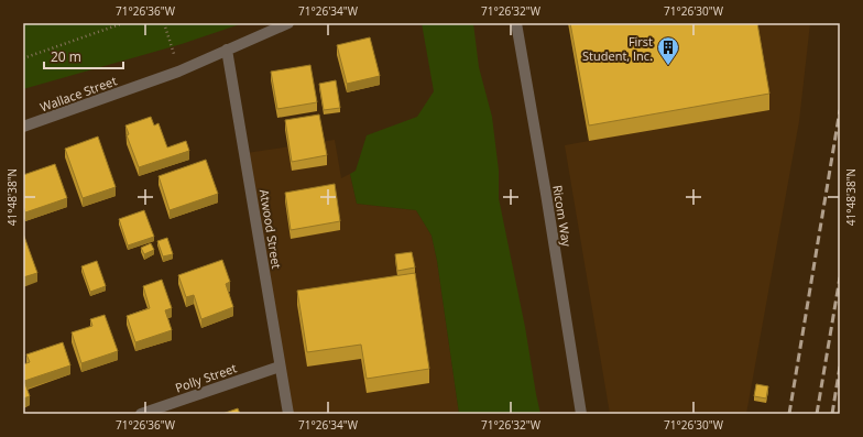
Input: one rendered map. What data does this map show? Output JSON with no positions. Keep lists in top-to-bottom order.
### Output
{
  "streets": {
    "street": [
      "Wallace Street",
      "Ricom Way",
      "Atwood Street",
      "Polly Street"
    ]
  },
  "crossings": [
    ["Wallace Street", "Atwood Street"],
    ["Atwood Street", "Polly Street"]
  ],
  "places": {
    "building": ["First Student, Inc."]
  },
  "scale_bar": "20 m",
  "coordinates": [
    "71°26'36\"W",
    "71°26'34\"W",
    "71°26'32\"W",
    "71°26'30\"W",
    "41°48'38\"N"
  ]
}
